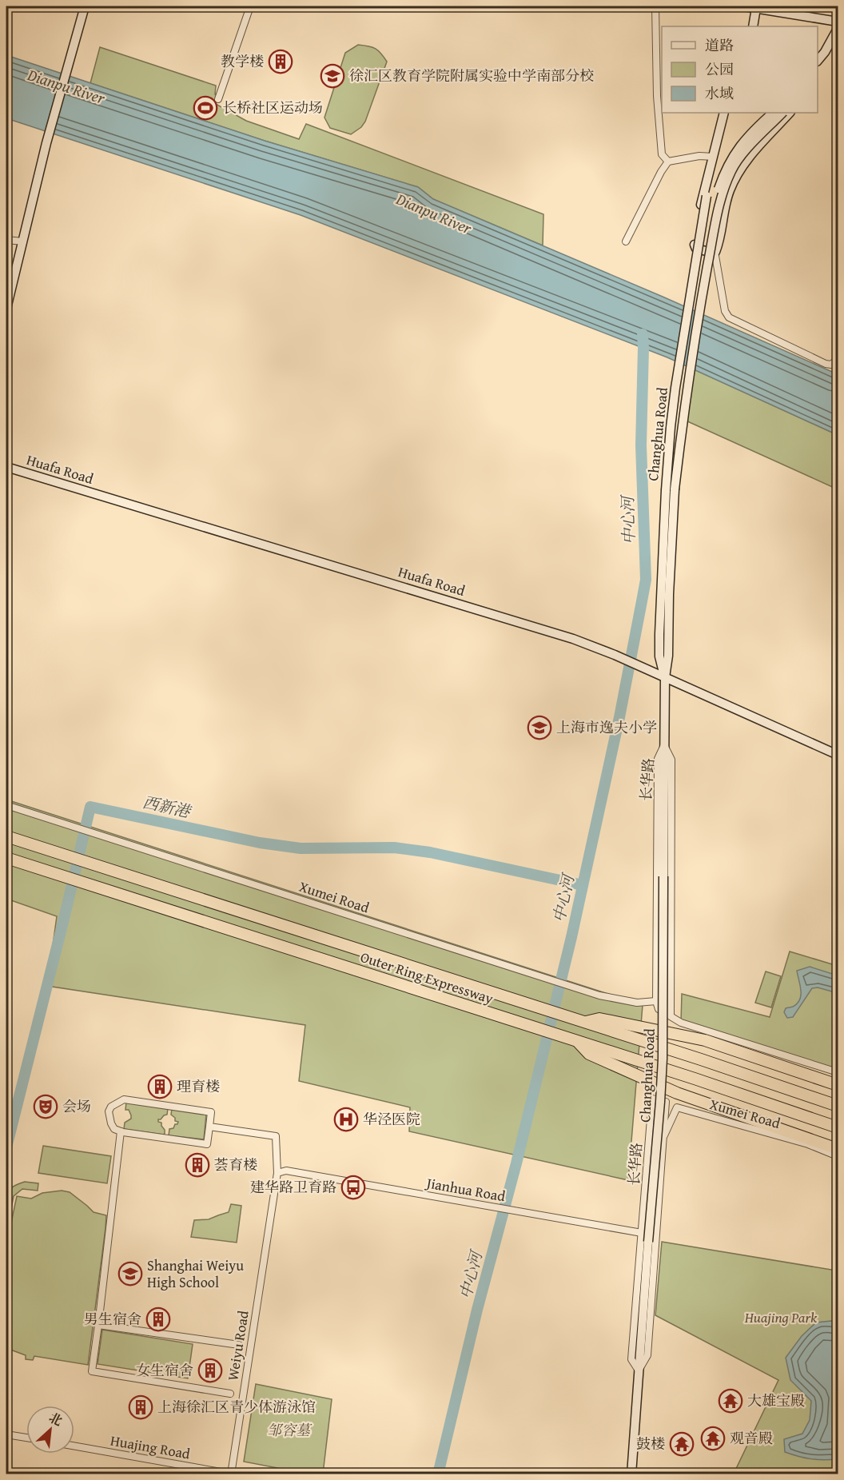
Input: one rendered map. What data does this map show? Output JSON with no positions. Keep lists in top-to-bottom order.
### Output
{
  "streets": {
    "highway": ["Outer Ring Expressway"],
    "street": [
      "Changhua Road",
      "Huafa Road",
      "长华路",
      "Xumei Road",
      "Jianhua Road",
      "Weiyu Road",
      "Huajing Road"
    ]
  },
  "crossings": [
    ["Changhua Road", "Huafa Road"],
    ["Changhua Road", "长华路"],
    ["长华路", "Xumei Road"],
    ["长华路", "Jianhua Road"],
    ["Jianhua Road", "Weiyu Road"],
    ["Weiyu Road", "Huajing Road"]
  ],
  "water": ["Dianpu River", "中心河", "西新港"],
  "parks": ["Huajing Park", "邹容墓"],
  "places": {
    "building": [
      "教学楼",
      "理育楼",
      "荟育楼",
      "男生宿舍",
      "女生宿舍",
      "上海徐汇区青少体游泳馆"
    ],
    "school or university": ["徐汇区教育学院附属实验中学南部分校", "上海市逸夫小学", "Shanghai Weiyu High School"],
    "sports": ["长桥社区运动场"],
    "theatre": ["会场"],
    "hospital": ["华泾医院"],
    "bus stop": ["建华路卫育路"],
    "temple": ["大雄宝殿", "观音殿", "鼓楼"]
  },
  "legend": ["道路", "公园", "水域"],
  "north": "top right"
}
